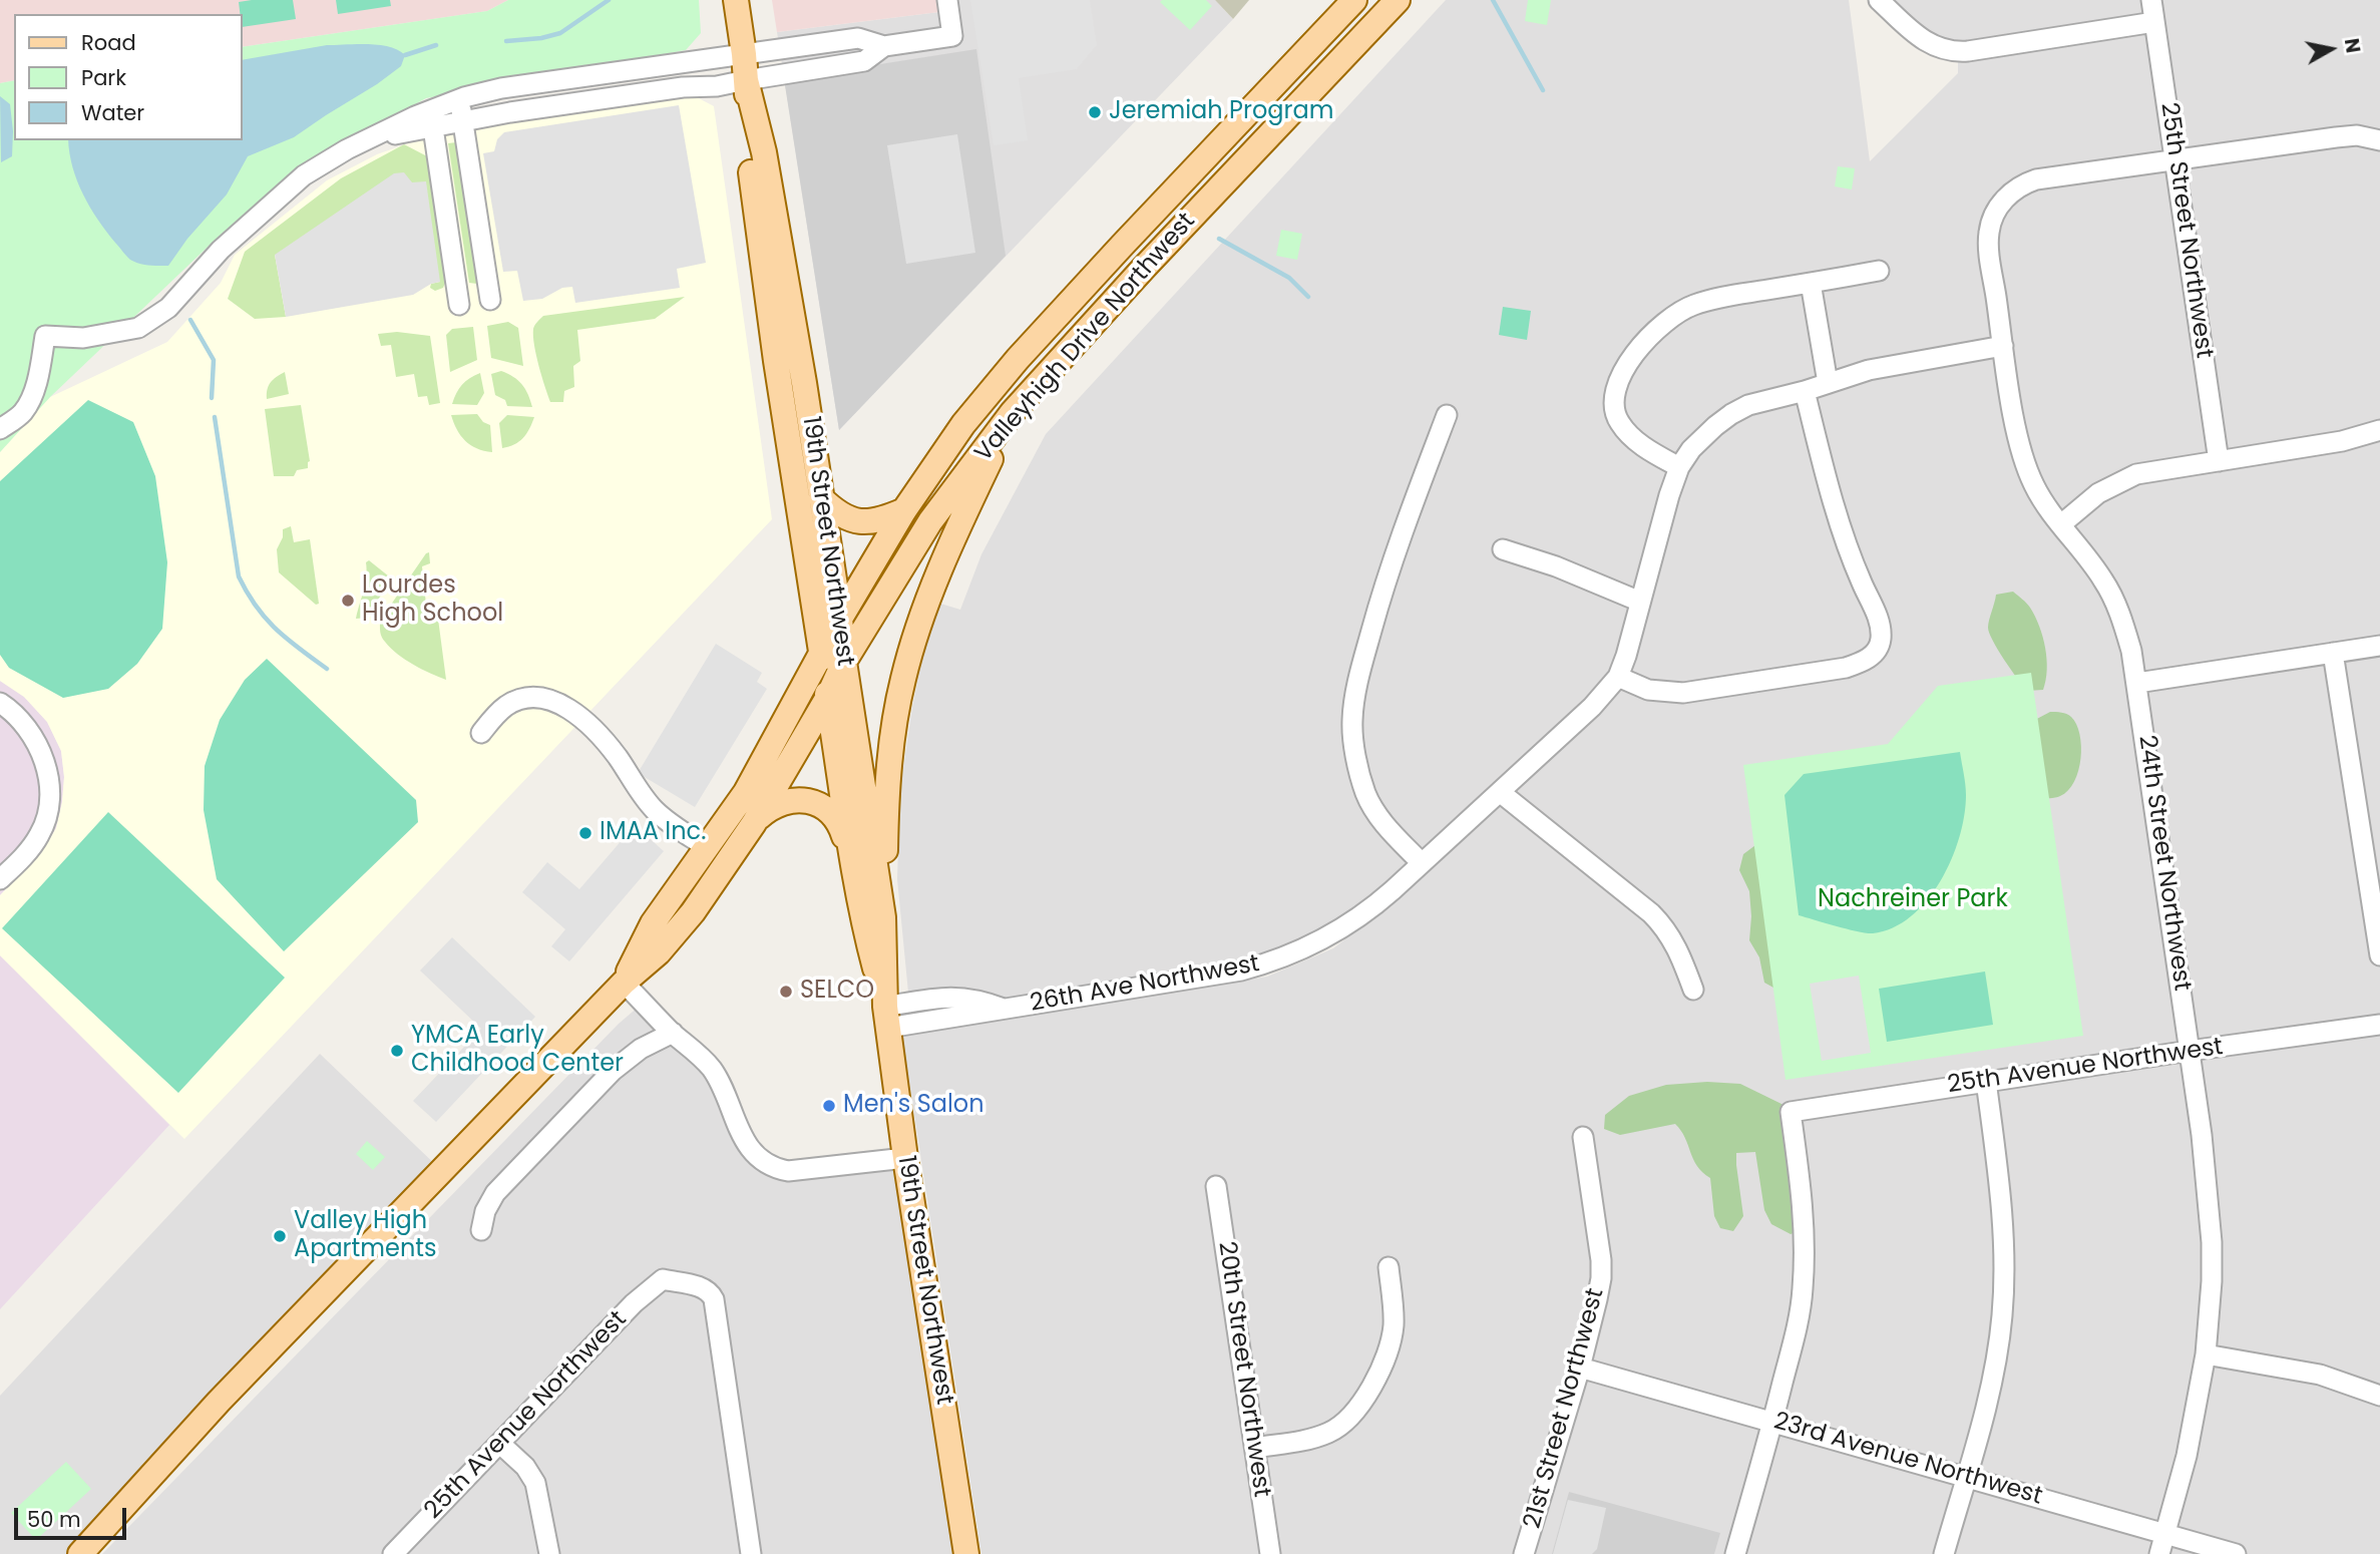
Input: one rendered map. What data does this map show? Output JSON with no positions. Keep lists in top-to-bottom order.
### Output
{
  "streets": {
    "main road": ["Valleyhigh Drive Northwest", "19th Street Northwest"],
    "street": [
      "25th Street Northwest",
      "24th Street Northwest",
      "26th Ave Northwest",
      "25th Avenue Northwest",
      "20th Street Northwest",
      "21st Street Northwest",
      "23rd Avenue Northwest"
    ]
  },
  "crossings": [
    ["25th Street Northwest", "24th Street Northwest"],
    ["Valleyhigh Drive Northwest", "19th Street Northwest"],
    ["19th Street Northwest", "26th Ave Northwest"],
    ["24th Street Northwest", "25th Avenue Northwest"],
    ["24th Street Northwest", "23rd Avenue Northwest"],
    ["25th Avenue Northwest", "23rd Avenue Northwest"],
    ["21st Street Northwest", "23rd Avenue Northwest"]
  ],
  "parks": ["Nachreiner Park"],
  "places": [
    "Jeremiah Program",
    "Lourdes High School",
    "IMAA Inc.",
    "SELCO",
    "YMCA Early Childhood Center",
    "Men's Salon",
    "Valley High Apartments"
  ],
  "legend": ["Road", "Park", "Water"],
  "scale_bar": "50 m",
  "north": "right"
}
